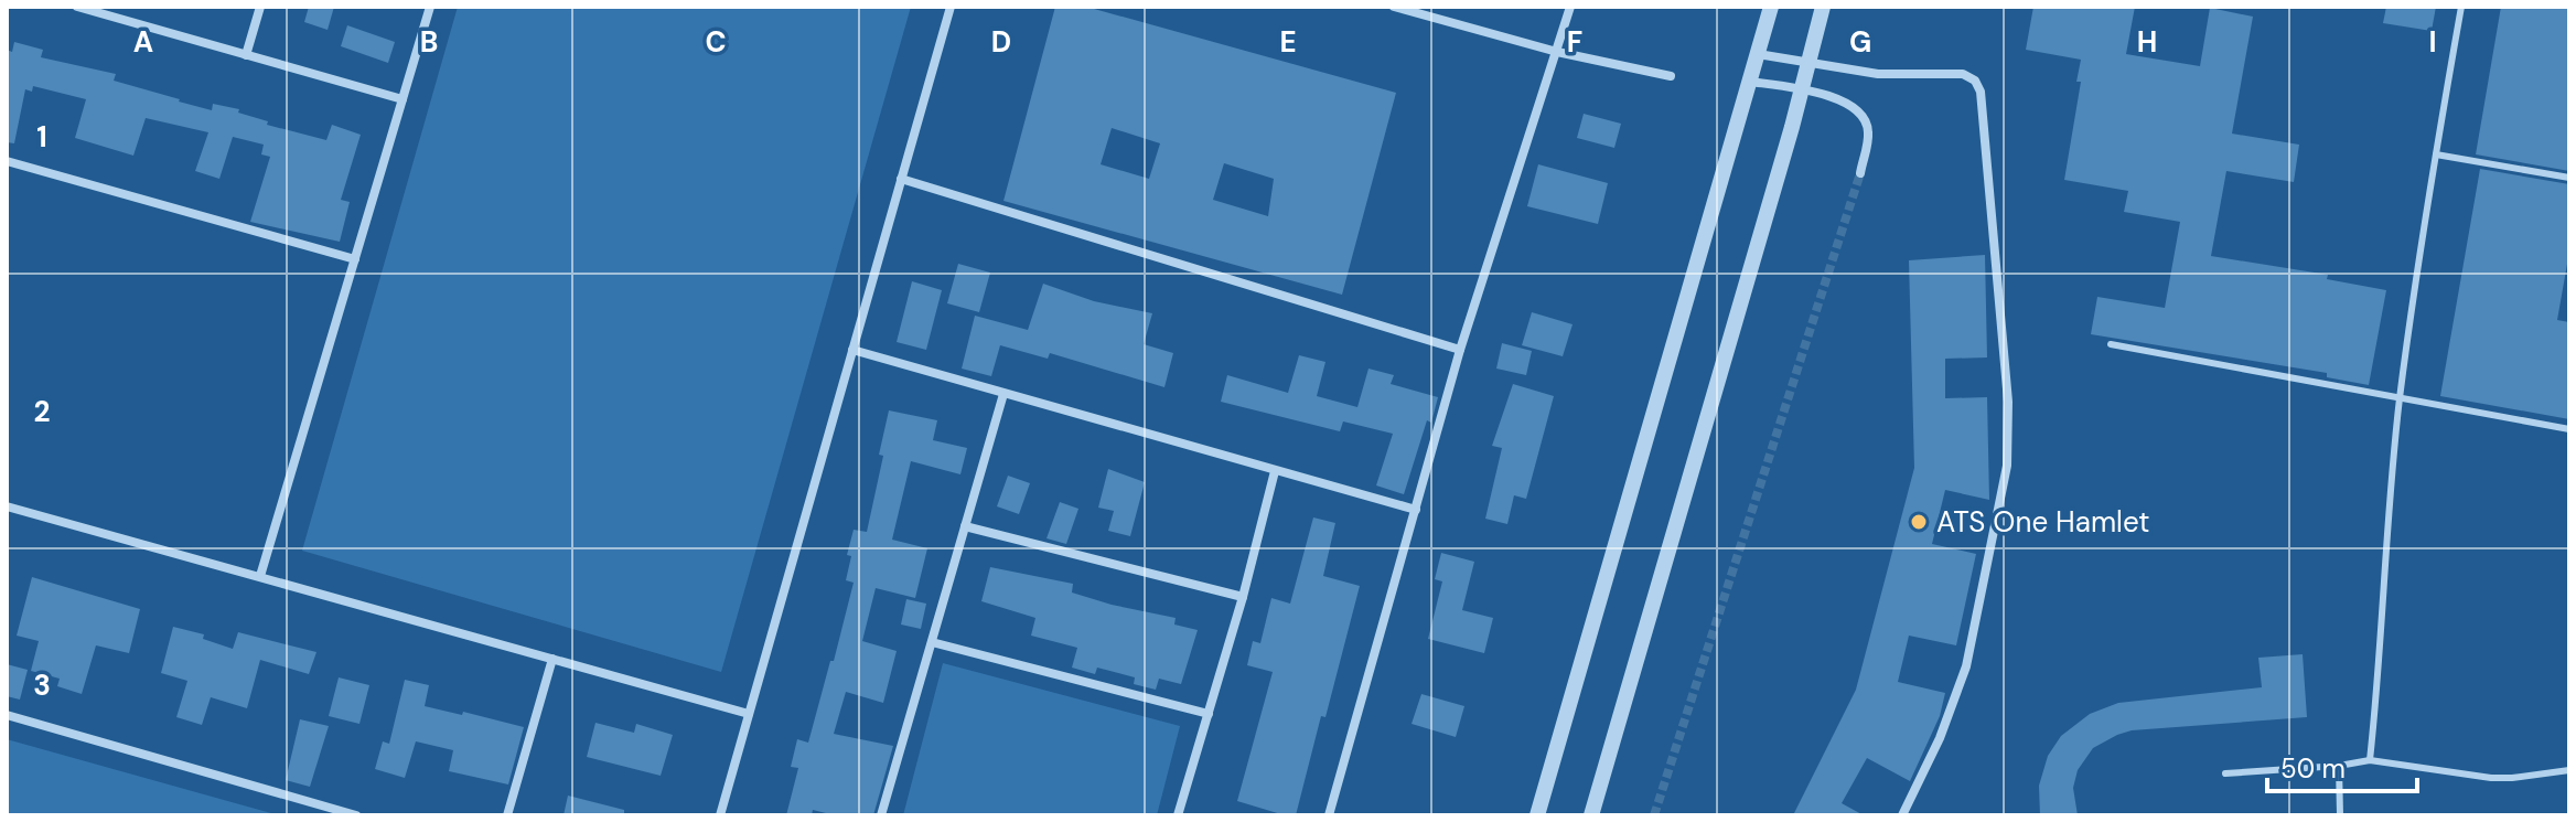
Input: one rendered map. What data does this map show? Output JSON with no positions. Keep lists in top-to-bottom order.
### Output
{
  "places": ["ATS One Hamlet"],
  "scale_bar": "50 m",
  "grid": {
    "columns": [
      "A",
      "B",
      "C",
      "D",
      "E",
      "F",
      "G",
      "H",
      "I"
    ],
    "rows": ["1", "2", "3"]
  }
}
